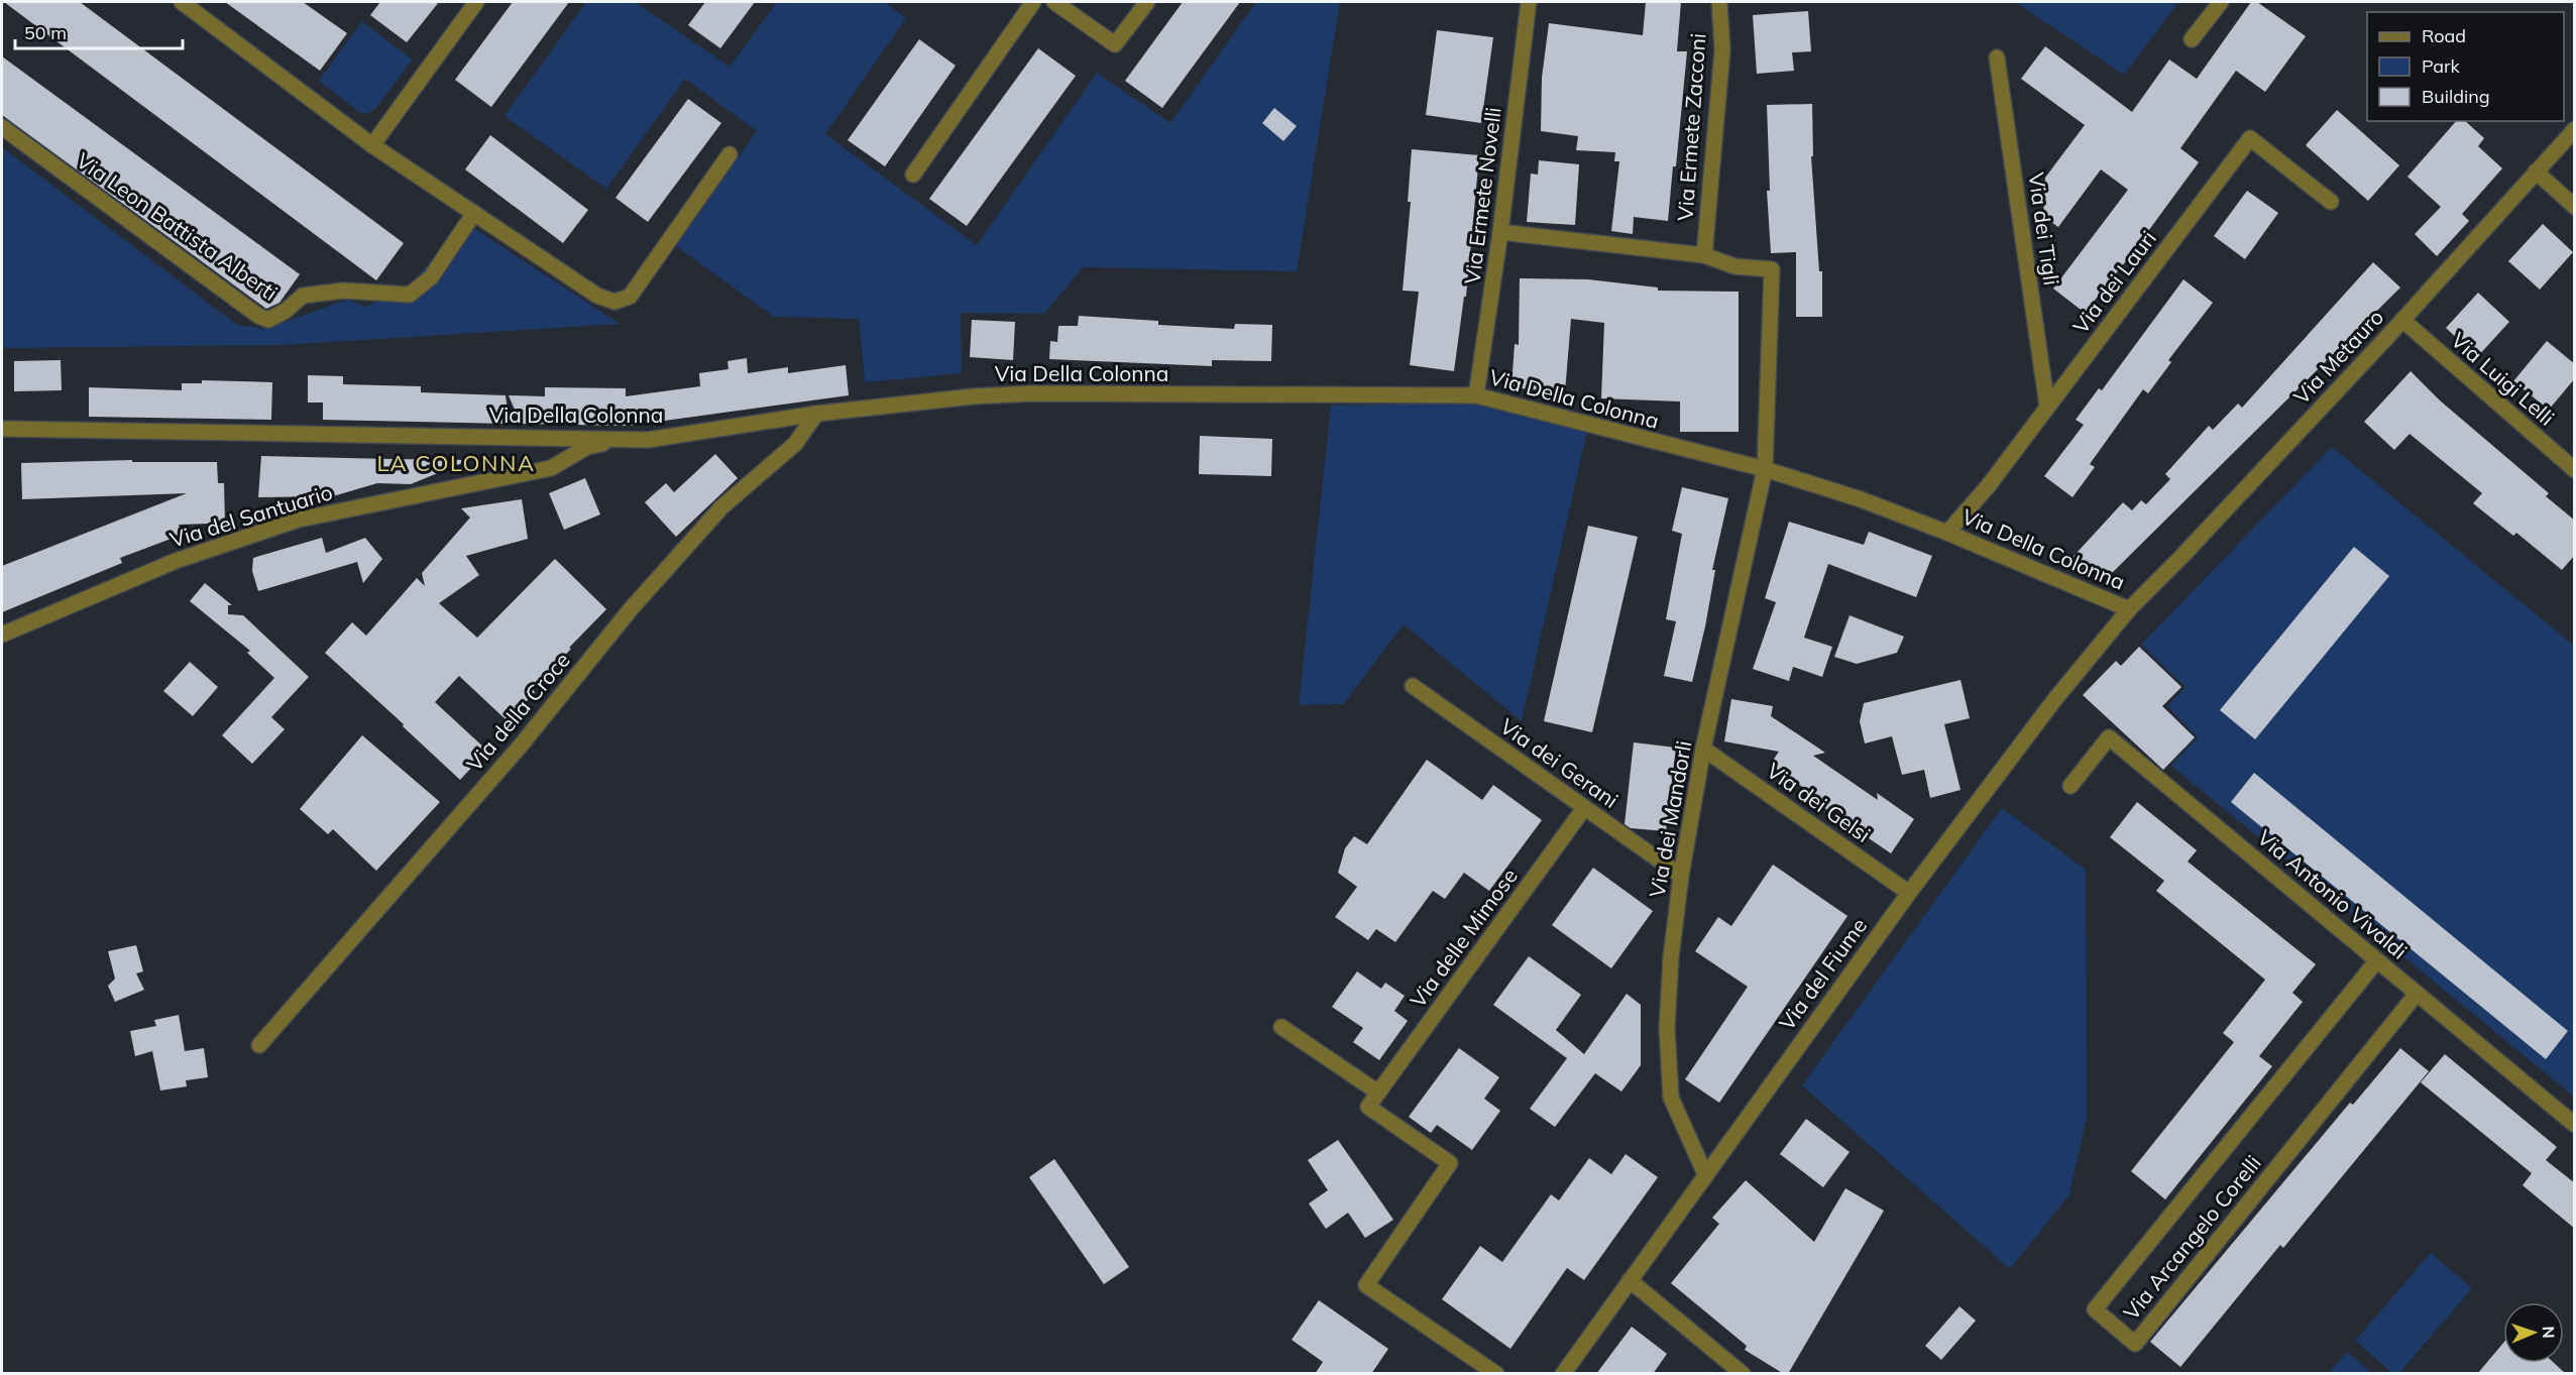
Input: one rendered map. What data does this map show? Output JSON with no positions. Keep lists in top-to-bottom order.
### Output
{
  "streets": {
    "street": [
      "Via Ermete Zacconi",
      "Via Ermete Novelli",
      "Via Leon Battista Alberti",
      "Via dei Tigli",
      "Via dei Lauri",
      "Via Metauro",
      "Via Della Colonna",
      "Via Luigi Lelli",
      "Via del Santuario",
      "Via della Croce",
      "Via dei Gerani",
      "Via dei Gelsi",
      "Via dei Mandorli",
      "Via Antonio Vivaldi",
      "Via delle Mimose",
      "Via del Fiume",
      "Via Arcangelo Corelli"
    ]
  },
  "crossings": [
    ["Via Ermete Zacconi", "Via dei Mandorli"],
    ["Via Ermete Novelli", "Via Della Colonna"],
    ["Via dei Tigli", "Via dei Lauri"],
    ["Via dei Lauri", "Via Della Colonna"],
    ["Via Metauro", "Via Della Colonna"],
    ["Via Metauro", "Via Luigi Lelli"],
    ["Via Metauro", "Via del Fiume"],
    ["Via Della Colonna", "Via del Santuario"],
    ["Via Della Colonna", "Via della Croce"],
    ["Via Della Colonna", "Via dei Mandorli"],
    ["Via Della Colonna", "Via del Fiume"],
    ["Via dei Gerani", "Via dei Mandorli"],
    ["Via dei Gerani", "Via delle Mimose"],
    ["Via dei Gelsi", "Via dei Mandorli"],
    ["Via dei Gelsi", "Via del Fiume"],
    ["Via dei Mandorli", "Via del Fiume"],
    ["Via Antonio Vivaldi", "Via Arcangelo Corelli"]
  ],
  "districts": ["LA COLONNA"],
  "legend": ["Road", "Park", "Building"],
  "scale_bar": "50 m",
  "north": "right"
}
